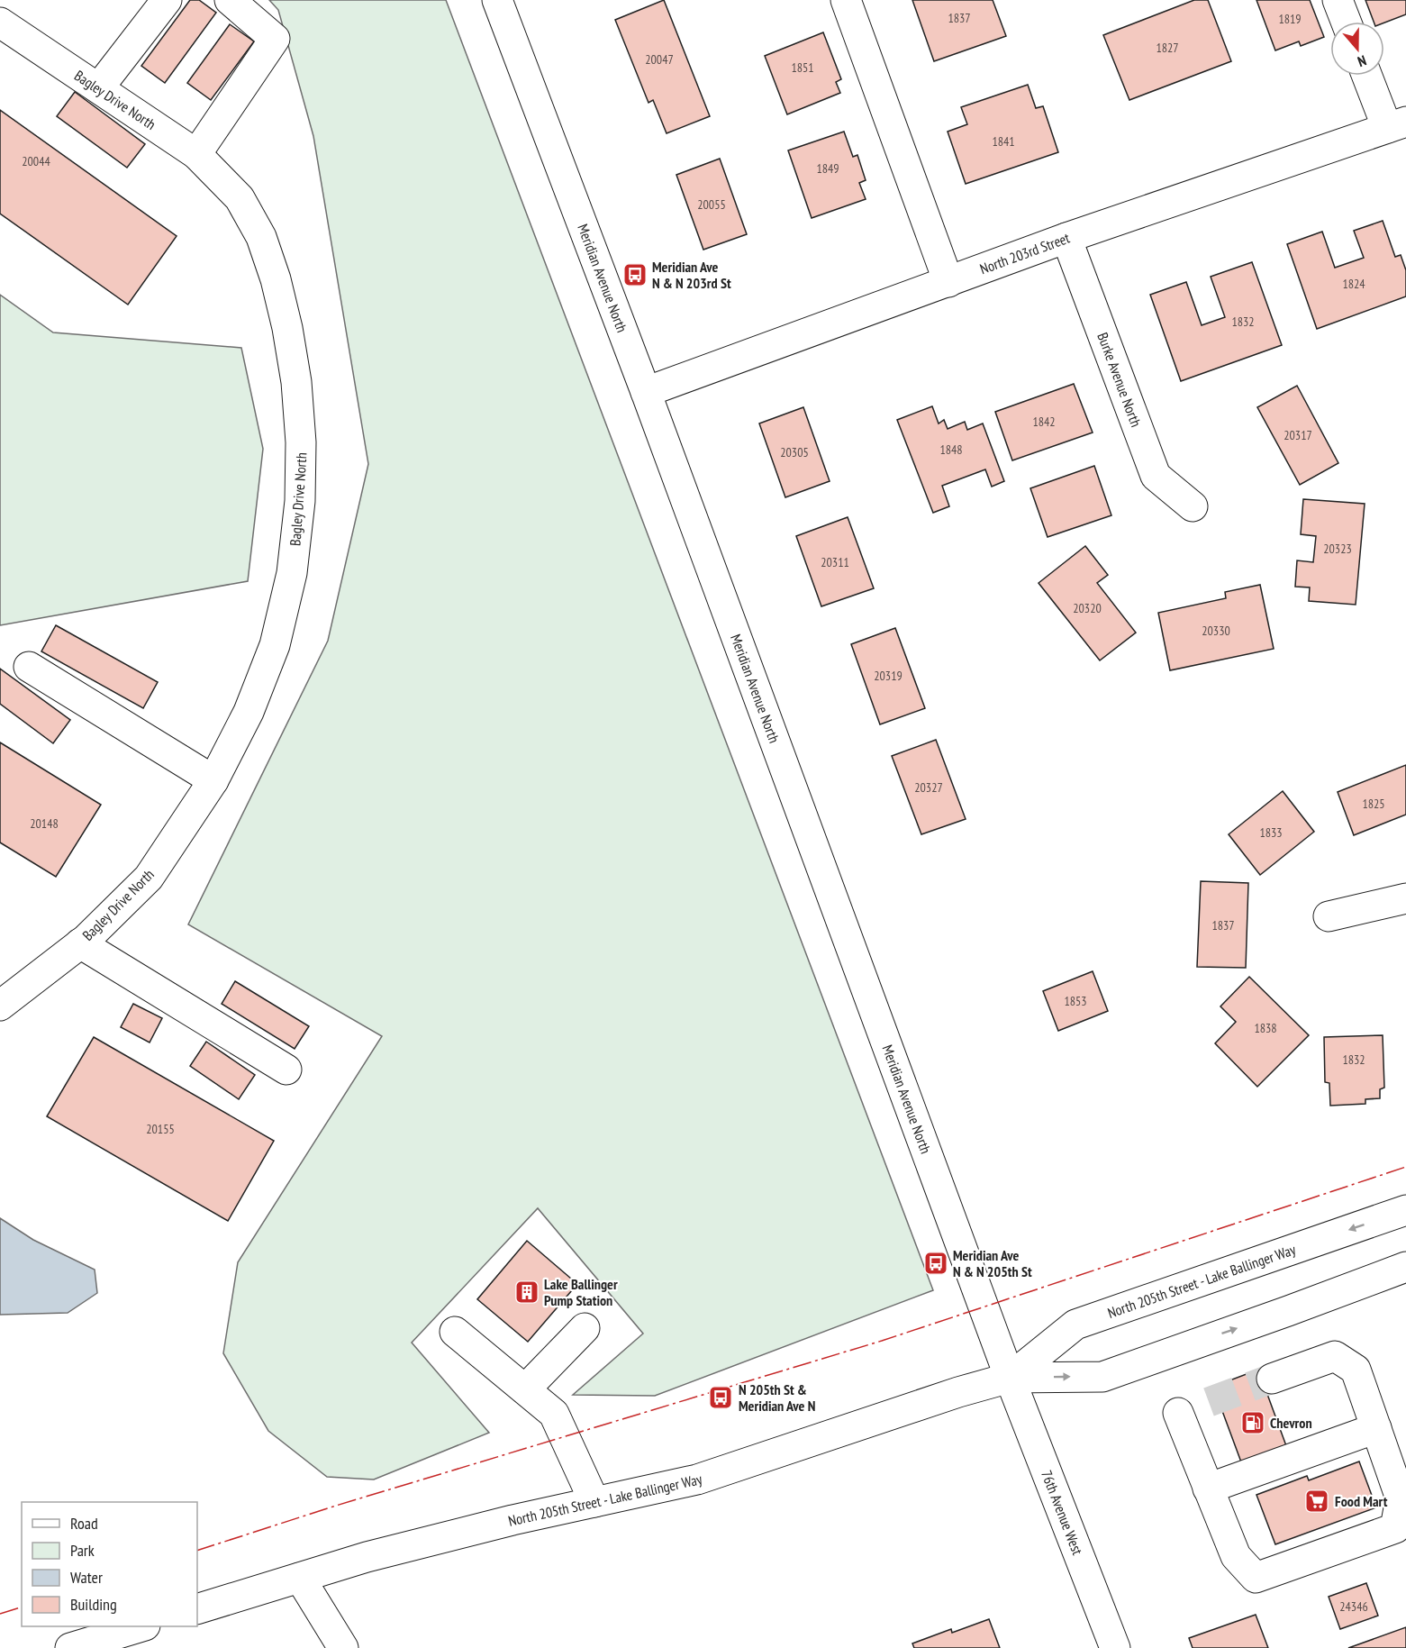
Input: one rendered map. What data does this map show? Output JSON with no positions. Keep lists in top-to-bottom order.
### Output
{
  "streets": {
    "street": [
      "Bagley Drive North",
      "North 203rd Street",
      "Meridian Avenue North",
      "Burke Avenue North",
      "North 205th Street - Lake Ballinger Way",
      "76th Avenue West"
    ]
  },
  "crossings": [
    ["North 203rd Street", "Meridian Avenue North"],
    ["North 203rd Street", "Burke Avenue North"],
    ["Meridian Avenue North", "North 205th Street - Lake Ballinger Way"],
    ["Meridian Avenue North", "76th Avenue West"],
    ["North 205th Street - Lake Ballinger Way", "76th Avenue West"]
  ],
  "places": {
    "bus stop": ["Meridian Ave N & N 203rd St", "Meridian Ave N & N 205th St", "N 205th St & Meridian Ave N"],
    "building": ["Lake Ballinger Pump Station"],
    "fuel station": ["Chevron"],
    "supermarket": ["Food Mart"]
  },
  "house_numbers": [
    "1837",
    "1819",
    "1827",
    "20047",
    "1851",
    "1841",
    "20044",
    "1849",
    "20055",
    "1824",
    "1832",
    "1842",
    "20317",
    "1848",
    "20305",
    "20323",
    "20311",
    "20320",
    "20330",
    "20319",
    "20327",
    "1825",
    "20148",
    "1833",
    "1837",
    "1853",
    "1838",
    "1832",
    "20155",
    "24346"
  ],
  "legend": [
    "Road",
    "Park",
    "Water",
    "Building"
  ],
  "north": "bottom"
}
